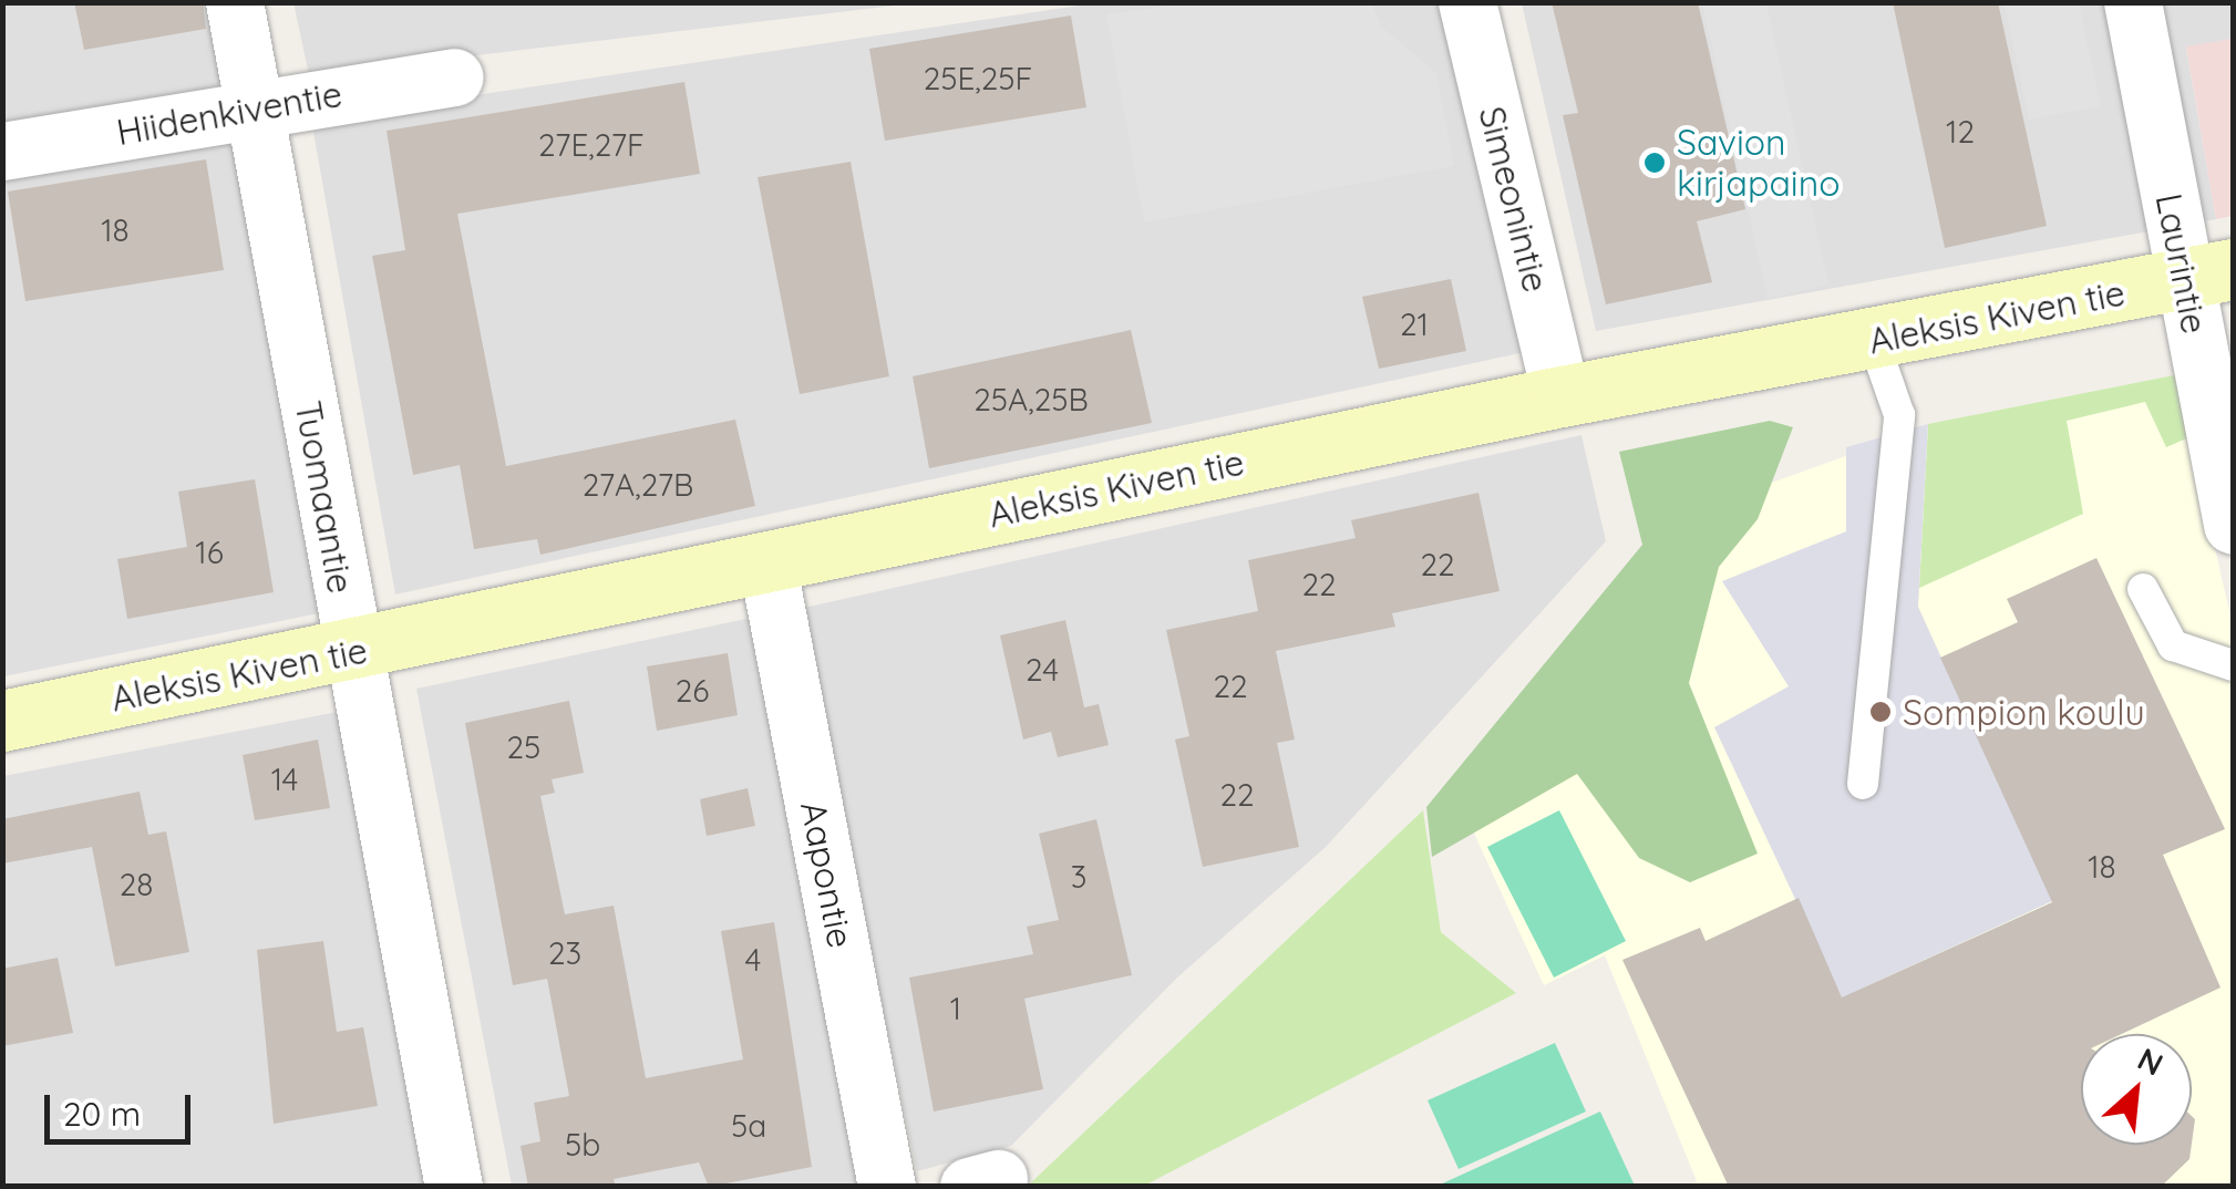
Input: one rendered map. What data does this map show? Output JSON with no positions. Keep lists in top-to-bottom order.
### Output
{
  "streets": {
    "street": [
      "Hiidenkiventie",
      "Simeonintie",
      "Laurintie",
      "Aleksis Kiven tie",
      "Tuomaantie",
      "Aapontie"
    ]
  },
  "crossings": [
    ["Hiidenkiventie", "Tuomaantie"],
    ["Simeonintie", "Aleksis Kiven tie"],
    ["Laurintie", "Aleksis Kiven tie"],
    ["Aleksis Kiven tie", "Tuomaantie"],
    ["Aleksis Kiven tie", "Aapontie"]
  ],
  "places": ["Savion kirjapaino", "Sompion koulu"],
  "house_numbers": [
    "25E,25F",
    "12",
    "27E,27F",
    "18",
    "21",
    "25A,25B",
    "27A,27B",
    "16",
    "22",
    "22",
    "24",
    "22",
    "26",
    "25",
    "14",
    "22",
    "18",
    "3",
    "28",
    "23",
    "4",
    "1",
    "5a",
    "5b"
  ],
  "scale_bar": "20 m",
  "north": "top right"
}
